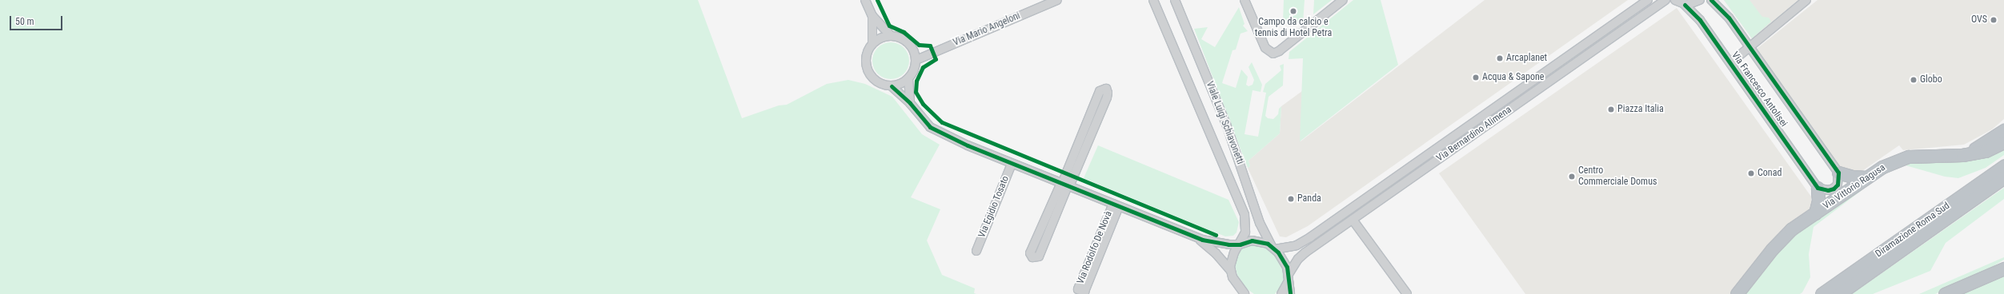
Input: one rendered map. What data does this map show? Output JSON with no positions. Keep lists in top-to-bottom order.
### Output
{
  "streets": {
    "highway": ["Via Vittorio Ragusa", "Diramazione Roma Sud"],
    "street": [
      "Via Mario Angeloni",
      "Via Francesco Antolisei",
      "Viale Luigi Schiavonetti",
      "Via Bernardino Alimena",
      "Via Egidio Tosato",
      "Via Rodolfo De Novà"
    ]
  },
  "crossings": [
    ["Viale Luigi Schiavonetti", "Via Bernardino Alimena"]
  ],
  "places": [
    "Campo da calcio e tennis di Hotel Petra",
    "OVS",
    "Arcaplanet",
    "Acqua & Sapone",
    "Globo",
    "Piazza Italia",
    "Conad",
    "Centro Commerciale Domus",
    "Panda"
  ],
  "scale_bar": "50 m"
}
